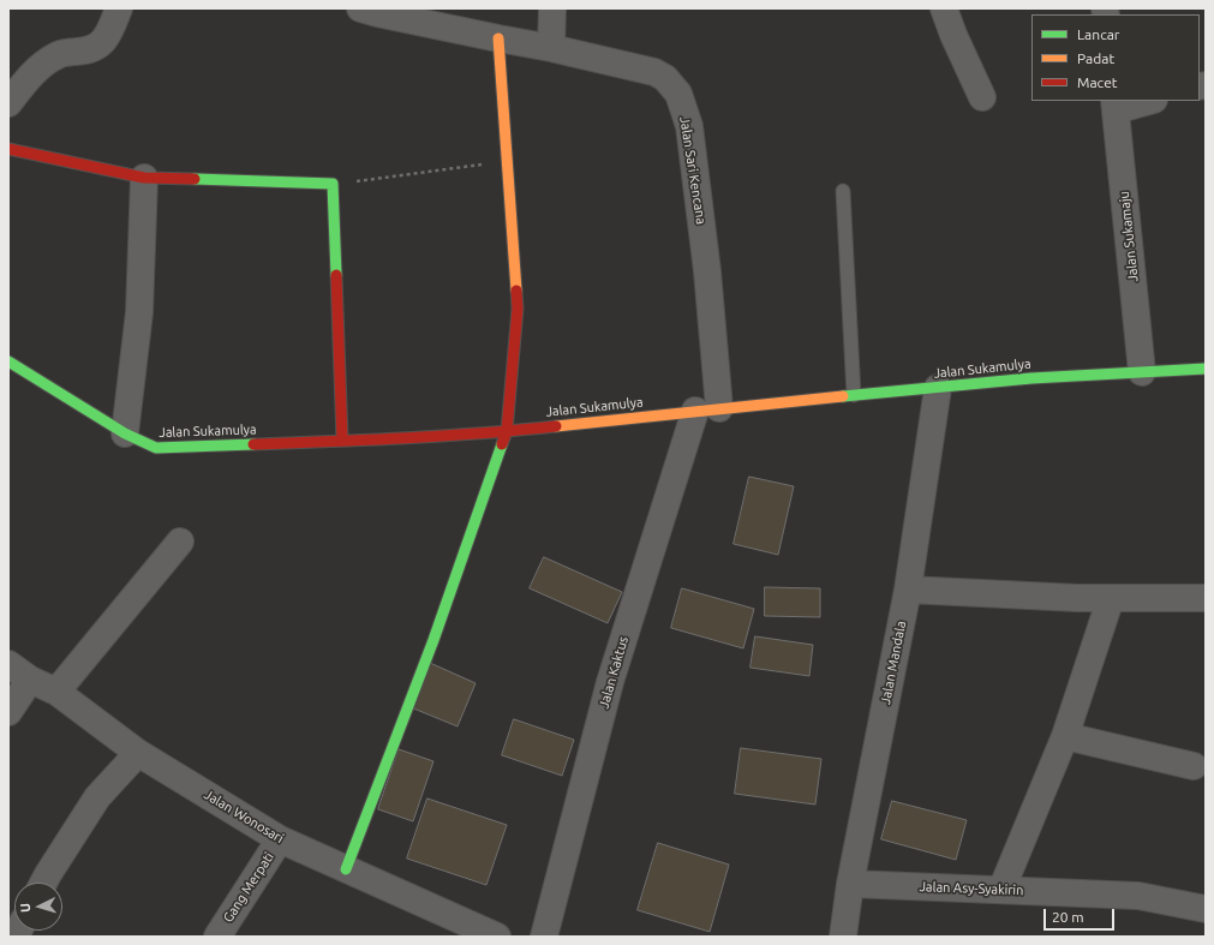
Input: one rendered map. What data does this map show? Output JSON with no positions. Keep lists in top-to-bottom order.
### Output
{
  "streets": {
    "street": [
      "Jalan Sari Kencana",
      "Jalan Sukamaju",
      "Jalan Sukamulya",
      "Jalan Mandala",
      "Jalan Kaktus",
      "Jalan Wonosari",
      "Gang Merpati",
      "Jalan Asy-Syakirin"
    ]
  },
  "crossings": [
    ["Jalan Sari Kencana", "Jalan Sukamulya"],
    ["Jalan Sari Kencana", "Jalan Kaktus"],
    ["Jalan Sukamaju", "Jalan Sukamulya"],
    ["Jalan Sukamulya", "Jalan Mandala"],
    ["Jalan Sukamulya", "Jalan Kaktus"],
    ["Jalan Mandala", "Jalan Asy-Syakirin"],
    ["Jalan Wonosari", "Gang Merpati"]
  ],
  "legend": ["Lancar", "Padat", "Macet"],
  "scale_bar": "20 m",
  "north": "left"
}
